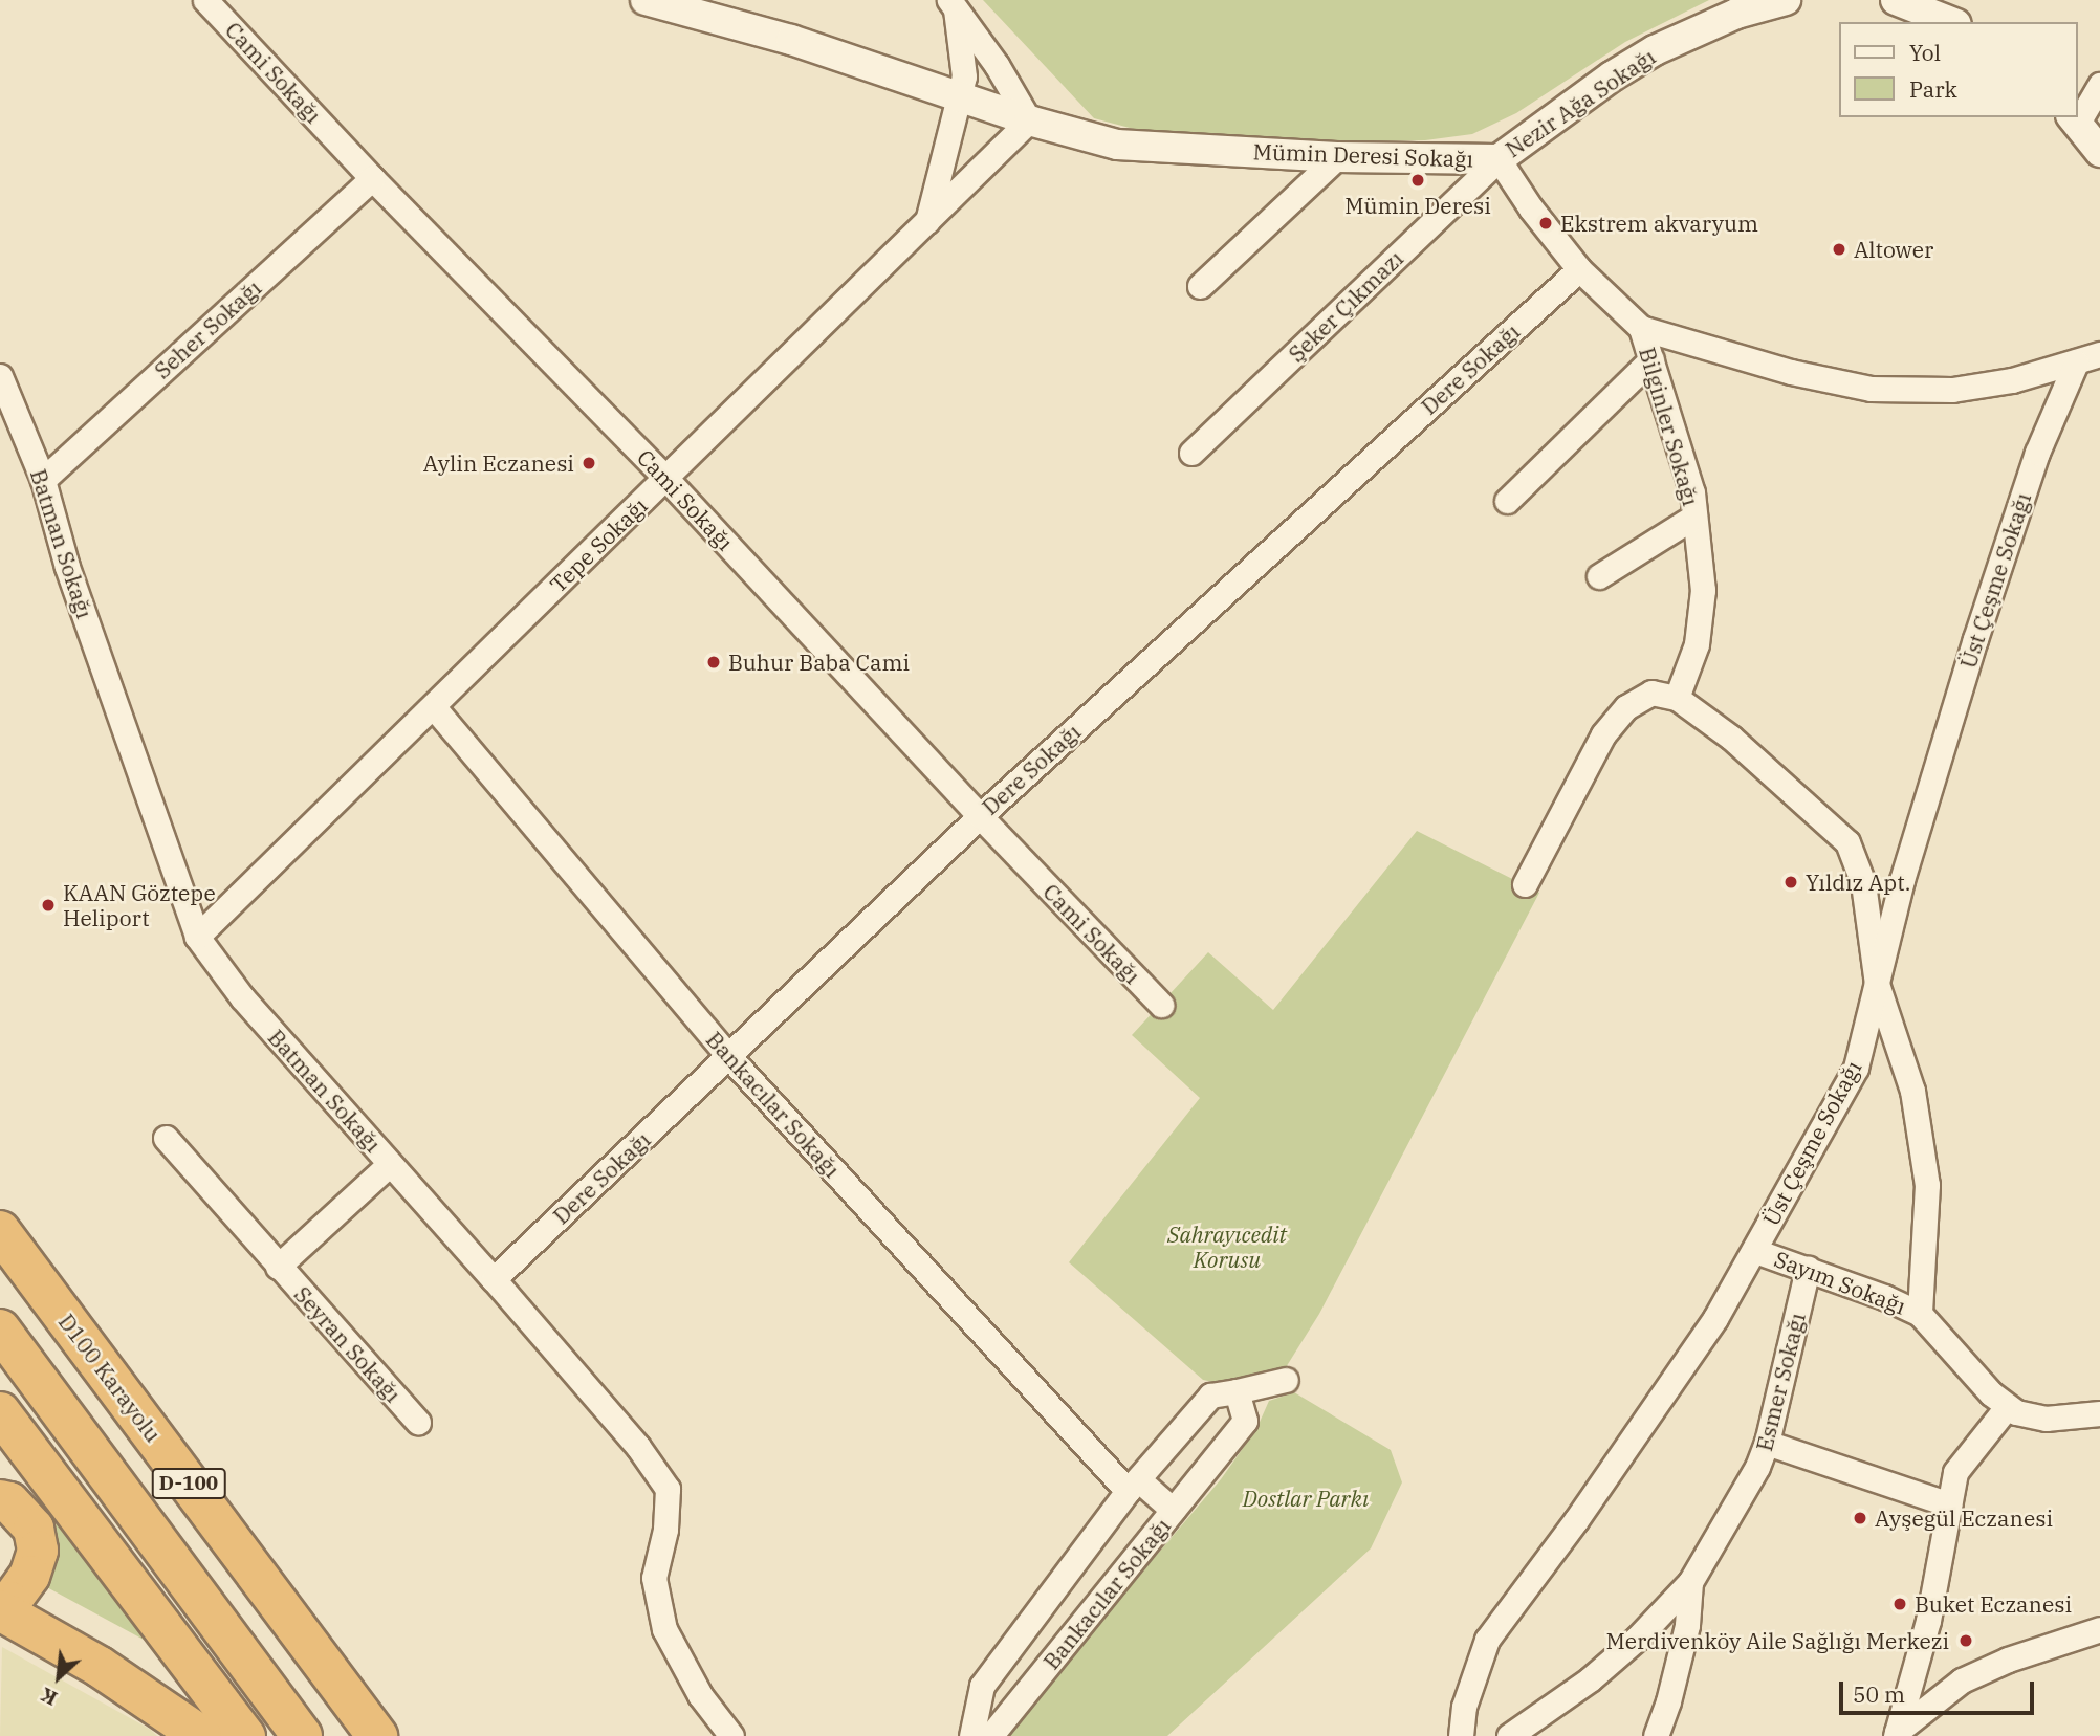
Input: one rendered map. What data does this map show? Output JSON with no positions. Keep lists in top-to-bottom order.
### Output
{
  "streets": {
    "highway": ["D100 Karayolu", "D-100"],
    "street": [
      "Cami Sokağı",
      "Nezir Ağa Sokağı",
      "Mümin Deresi Sokağı",
      "Şeker Çıkmazı",
      "Seher Sokağı",
      "Dere Sokağı",
      "Bilginler Sokağı",
      "Batman Sokağı",
      "Tepe Sokağı",
      "Üst Çeşme Sokağı",
      "Bankacılar Sokağı",
      "Sayım Sokağı",
      "Seyran Sokağı",
      "Esmer Sokağı"
    ]
  },
  "crossings": [
    ["Cami Sokağı", "Seher Sokağı"],
    ["Cami Sokağı", "Dere Sokağı"],
    ["Cami Sokağı", "Tepe Sokağı"],
    ["Nezir Ağa Sokağı", "Mümin Deresi Sokağı"],
    ["Nezir Ağa Sokağı", "Şeker Çıkmazı"],
    ["Mümin Deresi Sokağı", "Şeker Çıkmazı"],
    ["Mümin Deresi Sokağı", "Dere Sokağı"],
    ["Mümin Deresi Sokağı", "Bilginler Sokağı"],
    ["Mümin Deresi Sokağı", "Tepe Sokağı"],
    ["Mümin Deresi Sokağı", "Üst Çeşme Sokağı"],
    ["Seher Sokağı", "Batman Sokağı"],
    ["Dere Sokağı", "Batman Sokağı"],
    ["Dere Sokağı", "Bankacılar Sokağı"],
    ["Batman Sokağı", "Tepe Sokağı"],
    ["Batman Sokağı", "Seyran Sokağı"],
    ["Tepe Sokağı", "Bankacılar Sokağı"],
    ["Üst Çeşme Sokağı", "Sayım Sokağı"],
    ["Sayım Sokağı", "Esmer Sokağı"]
  ],
  "parks": ["Sahrayıcedit Korusu", "Dostlar Parkı"],
  "places": [
    "Mümin Deresi",
    "Ekstrem akvaryum",
    "Altower",
    "Aylin Eczanesi",
    "Buhur Baba Cami",
    "Yıldız Apt.",
    "KAAN Göztepe Heliport",
    "Ayşegül Eczanesi",
    "Buket Eczanesi",
    "Merdivenköy Aile Sağlığı Merkezi"
  ],
  "legend": ["Yol", "Park"],
  "scale_bar": "50 m",
  "north": "bottom left"
}
